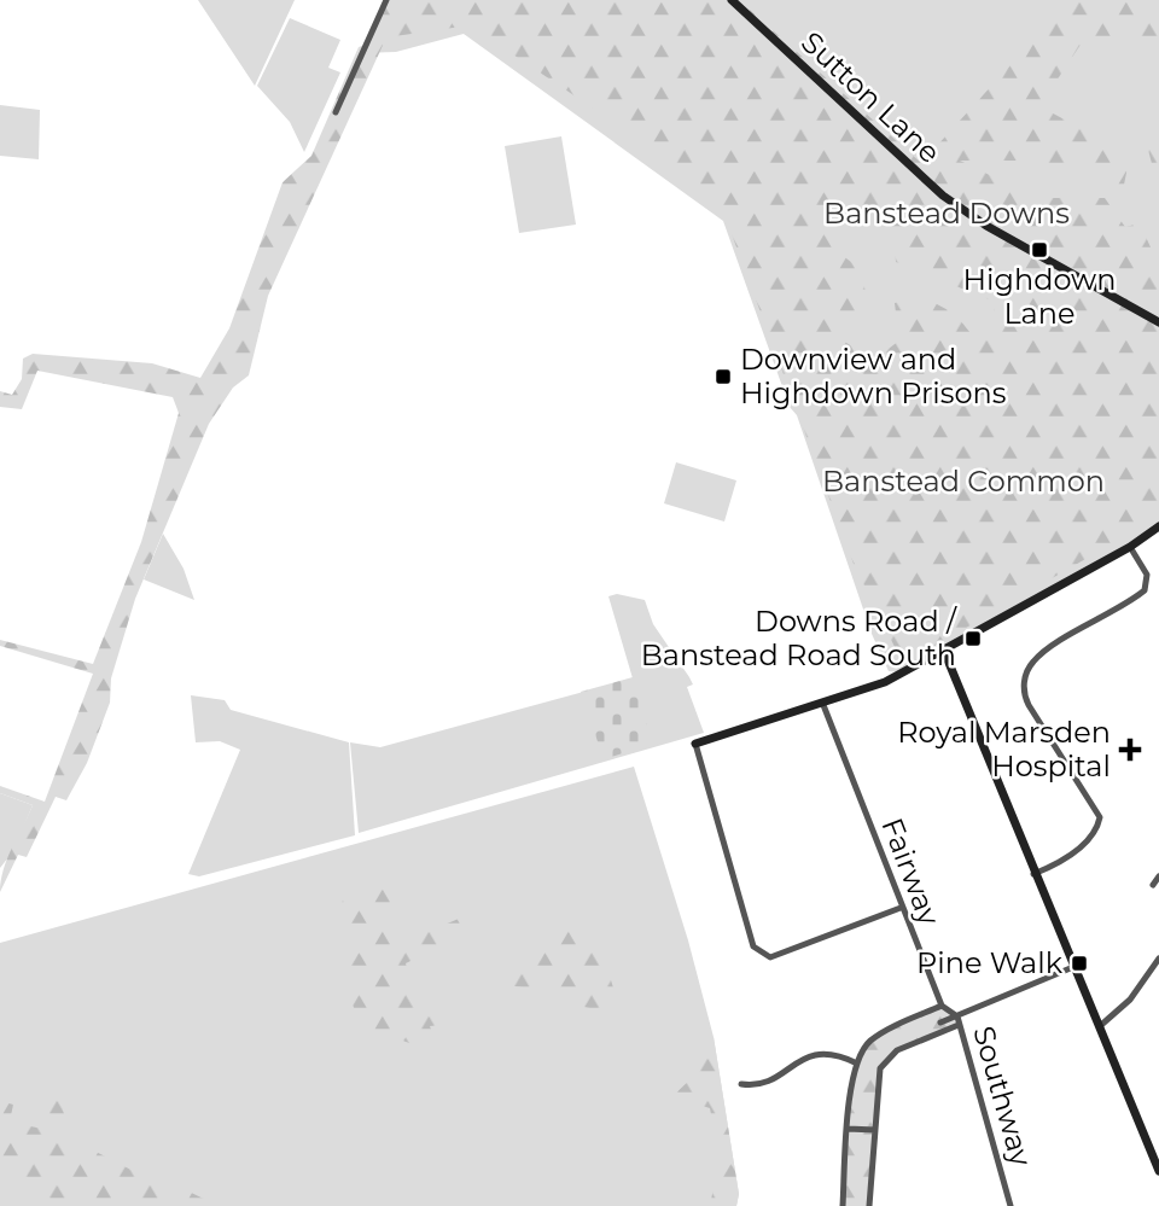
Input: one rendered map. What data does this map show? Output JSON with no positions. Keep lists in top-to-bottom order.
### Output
{
  "streets": {
    "street": ["Sutton Lane", "Fairway", "Southway"]
  },
  "crossings": [
    ["Fairway", "Southway"]
  ],
  "parks": ["Banstead Downs", "Banstead Common"],
  "places": {
    "transit": [
      "Highdown Lane",
      "Downview and Highdown Prisons",
      "Downs Road / Banstead Road South",
      "Pine Walk"
    ],
    "health": ["Royal Marsden Hospital"]
  }
}
